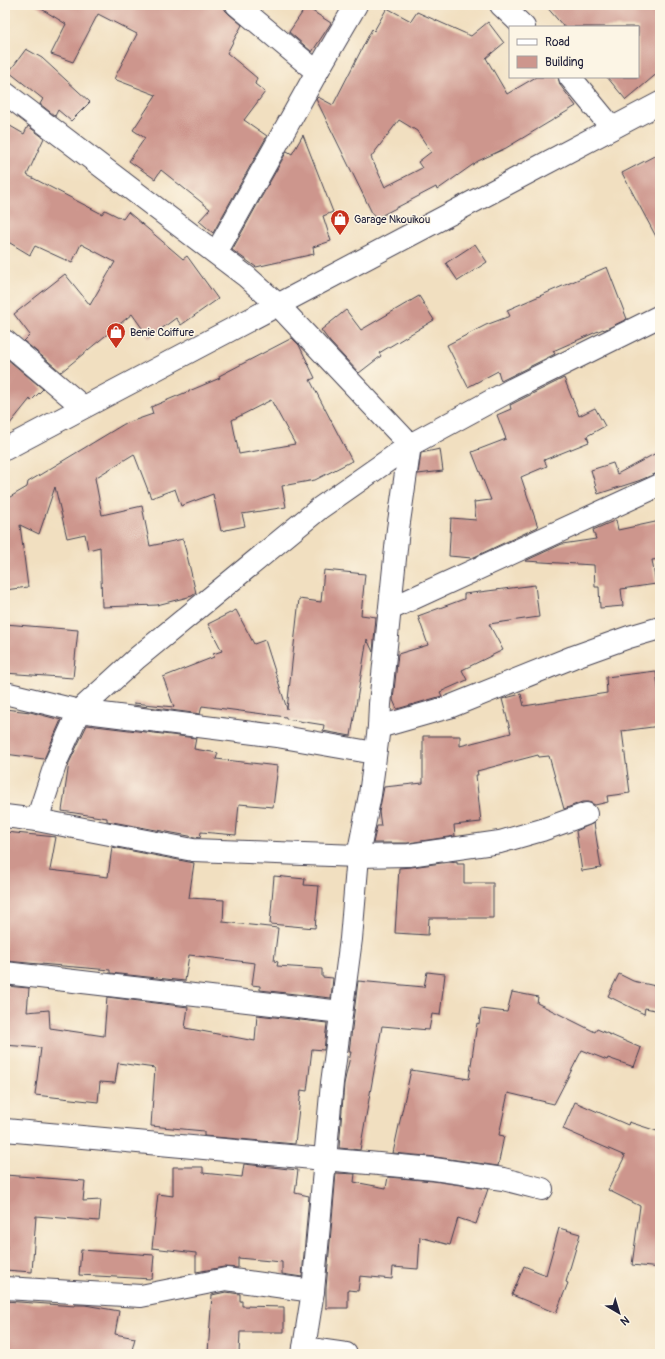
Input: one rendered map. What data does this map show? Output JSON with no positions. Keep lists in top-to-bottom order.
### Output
{
  "places": {
    "shop": ["Garage Nkouikou", "Benie Coiffure"]
  },
  "legend": ["Road", "Building"],
  "north": "bottom right"
}
